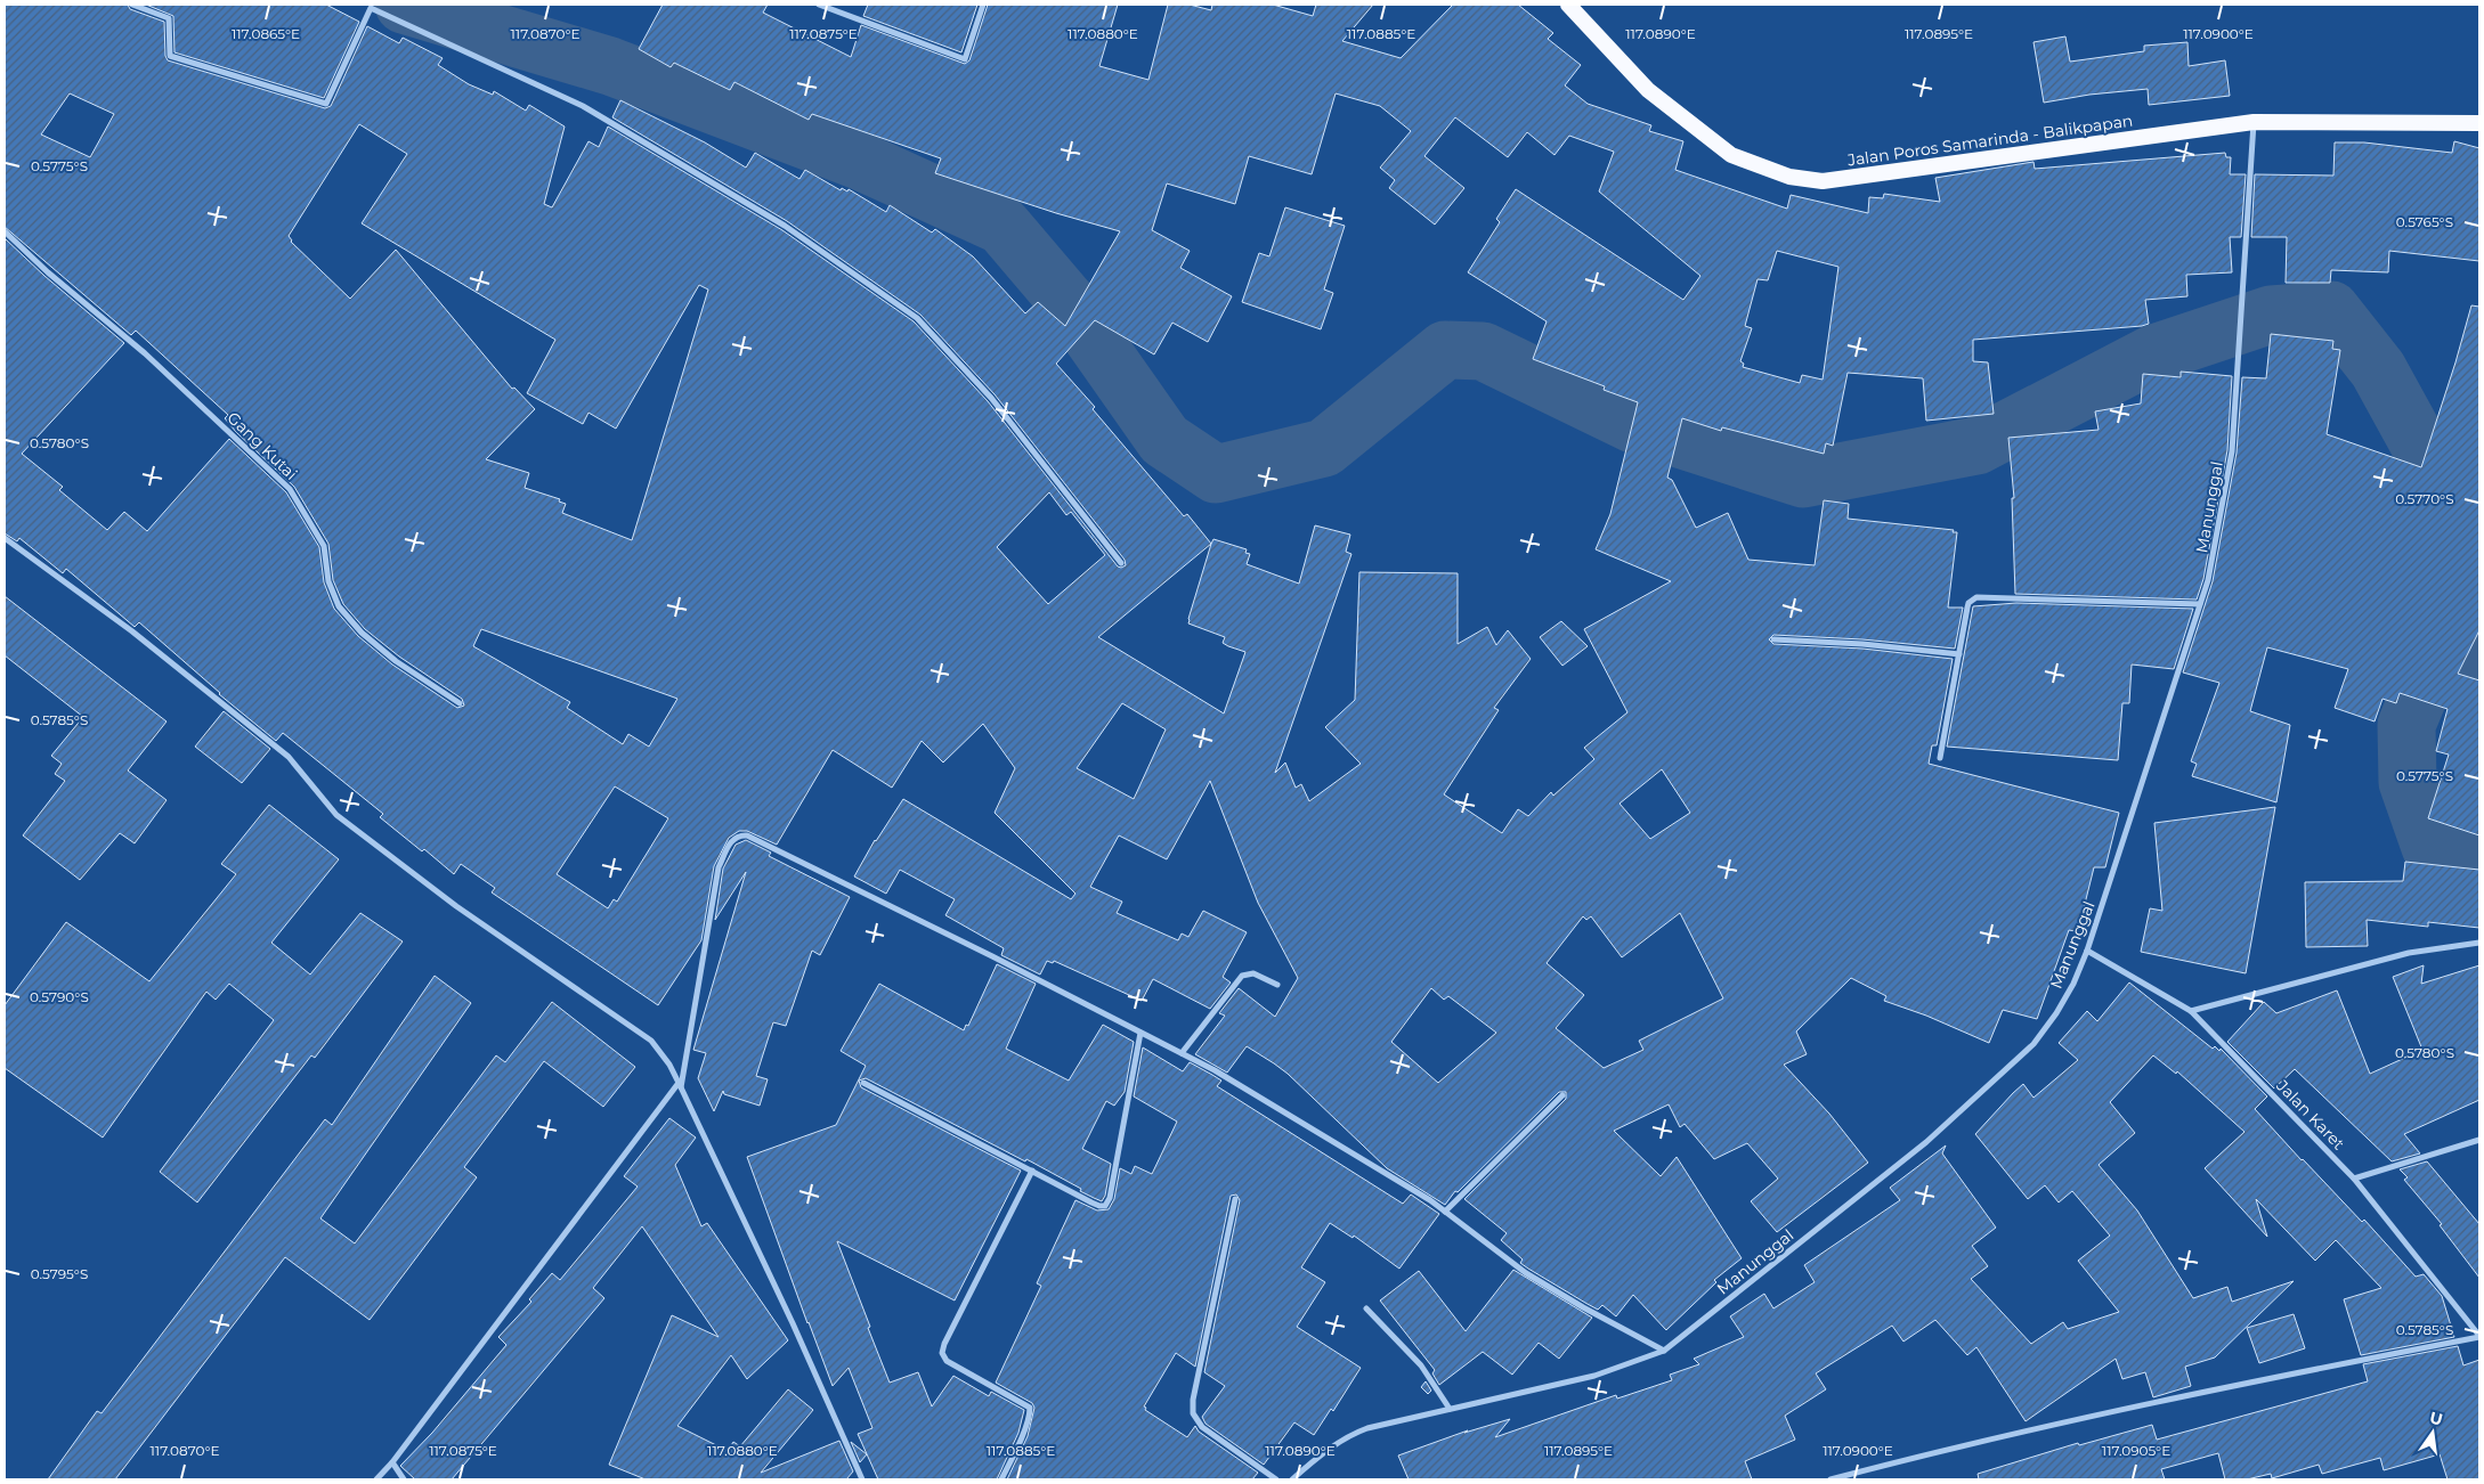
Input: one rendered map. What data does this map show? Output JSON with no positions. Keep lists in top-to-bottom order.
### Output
{
  "streets": {
    "highway": ["Jalan Poros Samarinda - Balikpapan"],
    "street": ["Gang Kutai", "Manunggal", "Jalan Karet"]
  },
  "crossings": [
    ["Jalan Poros Samarinda - Balikpapan", "Manunggal"],
    ["Manunggal", "Jalan Karet"]
  ],
  "north": "top",
  "coordinates": [
    "117.0865°E",
    "117.0870°E",
    "117.0875°E",
    "117.0880°E",
    "117.0885°E",
    "117.0890°E",
    "117.0895°E",
    "117.0900°E",
    "0.5775°S",
    "0.5765°S",
    "0.5780°S",
    "0.5770°S",
    "0.5785°S",
    "0.5790°S",
    "0.5795°S",
    "117.0905°E"
  ]
}
